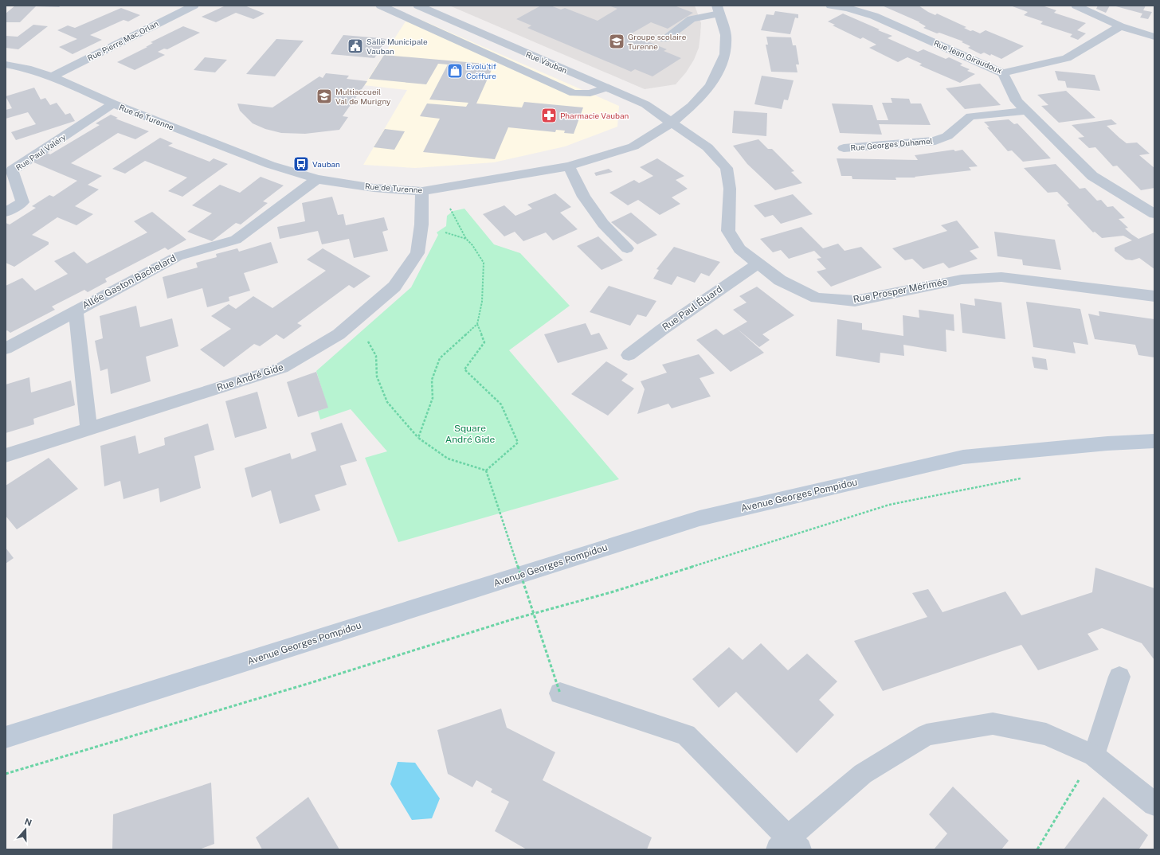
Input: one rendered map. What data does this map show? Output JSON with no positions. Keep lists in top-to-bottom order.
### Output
{
  "streets": {
    "main road": ["Avenue Georges Pompidou"],
    "street": [
      "Rue Pierre Mac Orlan",
      "Rue Jean Giraudoux",
      "Rue Vauban",
      "Rue de Turenne",
      "Rue Georges Duhamel",
      "Rue Paul Valéry",
      "Allée Gaston Bachelard",
      "Rue Prosper Mérimée",
      "Rue Paul Éluard",
      "Rue André Gide"
    ]
  },
  "crossings": [
    ["Rue Pierre Mac Orlan", "Rue de Turenne"],
    ["Rue Vauban", "Rue de Turenne"],
    ["Rue Vauban", "Rue Prosper Mérimée"],
    ["Rue de Turenne", "Rue Paul Valéry"],
    ["Rue de Turenne", "Allée Gaston Bachelard"],
    ["Rue de Turenne", "Rue Prosper Mérimée"],
    ["Rue de Turenne", "Rue André Gide"],
    ["Rue Prosper Mérimée", "Rue Paul Éluard"]
  ],
  "parks": ["Square André Gide"],
  "places": {
    "school or university": ["Groupe scolaire Turenne", "Multiaccueil Val de Murigny"],
    "public building": ["Salle Municipale Vauban"],
    "shop": ["Evolu'tif Coiffure"],
    "pharmacy": ["Pharmacie Vauban"],
    "bus stop": ["Vauban"]
  },
  "north": "top"
}
